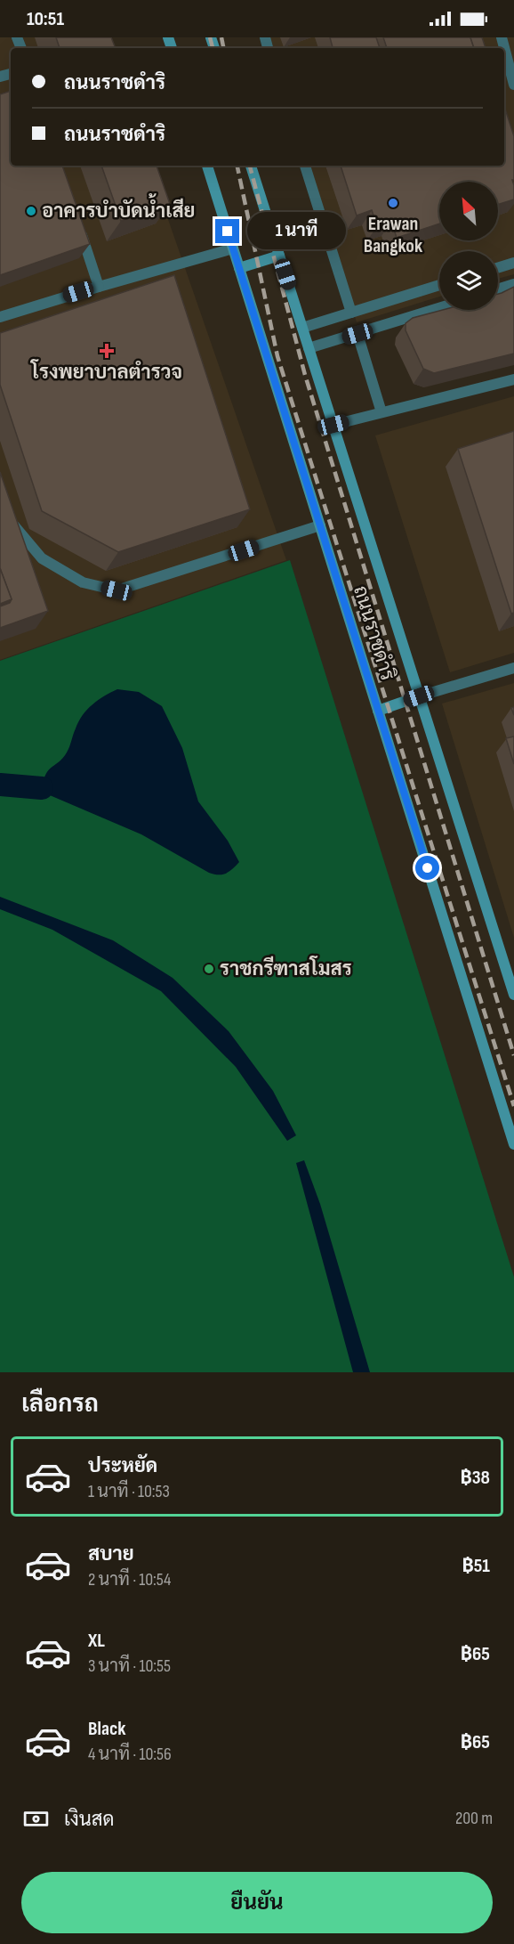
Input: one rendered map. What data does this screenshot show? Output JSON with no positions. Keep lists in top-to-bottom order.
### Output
{
  "streets": {
    "main road": ["ถนนราชดำริ"]
  },
  "places": {
    "other": ["Erawan Bangkok", "อาคารบำบัดน้ำเสีย", "ราชกรีฑาสโมสร"],
    "health": ["โรงพยาบาลตำรวจ"]
  },
  "north": "top left",
  "page": {
    "status": "10:51",
    "banner": ["ถนนราชดำริ", "ถนนราชดำริ"],
    "bubble": "1 นาที",
    "heading": "เลือกรถ",
    "list": [
      {
        "name": "ประหยัด",
        "note": "1 นาที · 10:53",
        "value": "฿38"
      },
      {
        "name": "สบาย",
        "note": "2 นาที · 10:54",
        "value": "฿51"
      },
      {
        "name": "XL",
        "note": "3 นาที · 10:55",
        "value": "฿65"
      },
      {
        "name": "Black",
        "note": "4 นาที · 10:56",
        "value": "฿65"
      }
    ],
    "pay": ["เงินสด", "200 m"],
    "buttons": "ยืนยัน"
  }
}
